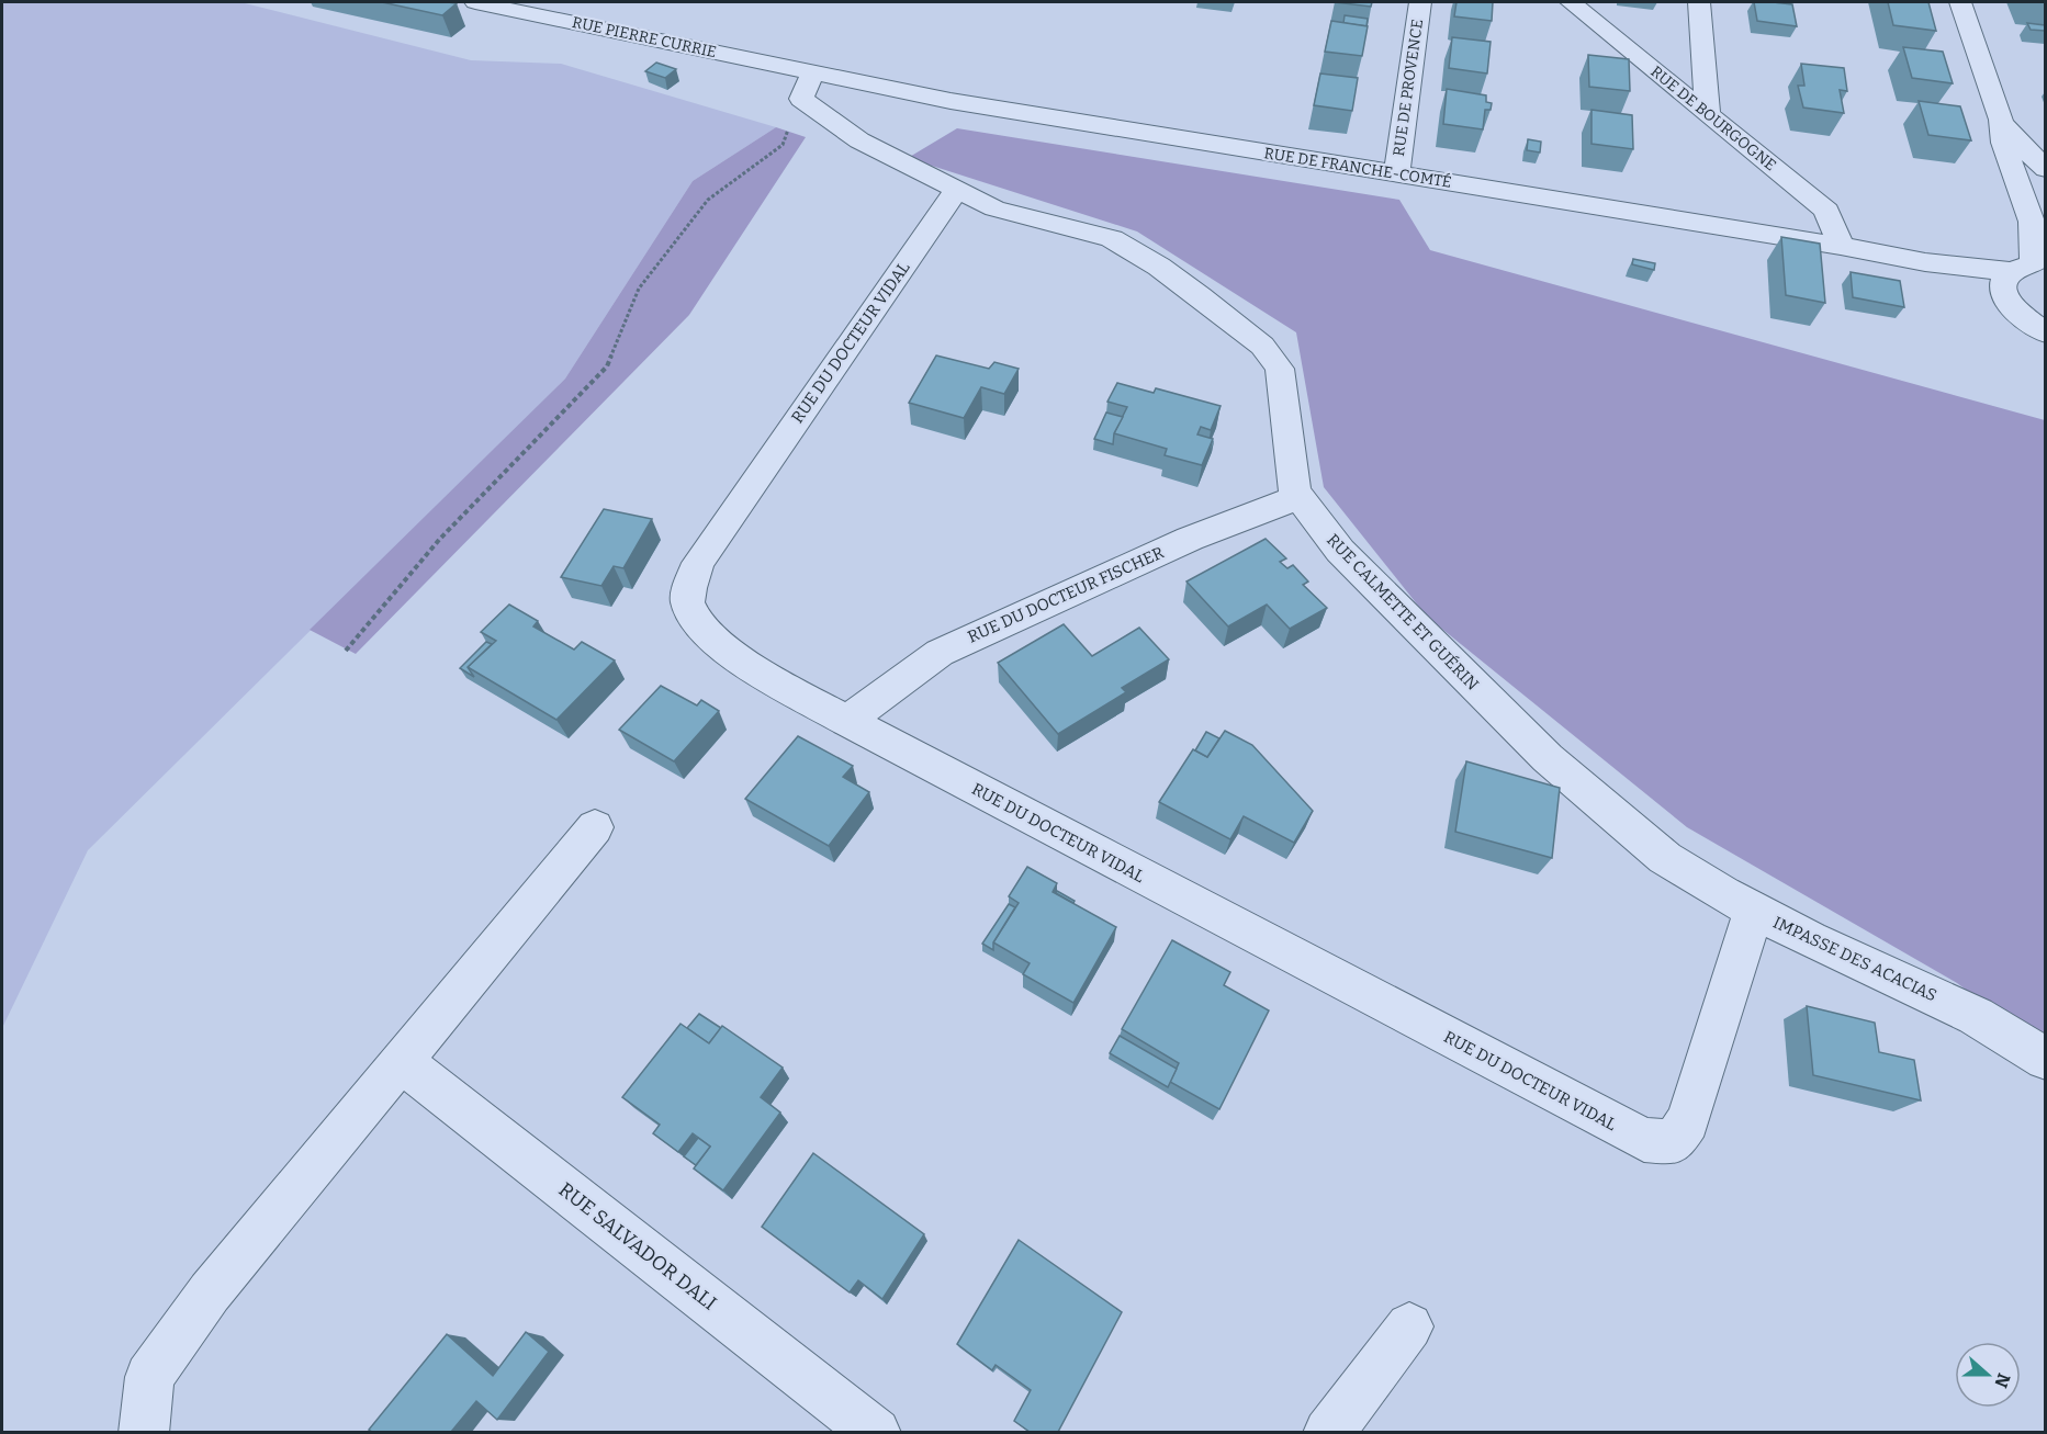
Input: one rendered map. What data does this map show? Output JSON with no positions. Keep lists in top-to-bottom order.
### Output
{
  "streets": {
    "street": [
      "RUE PIERRE CURRIE",
      "RUE DE PROVENCE",
      "RUE DE BOURGOGNE",
      "RUE DE FRANCHE-COMTÉ",
      "RUE DU DOCTEUR VIDAL",
      "RUE DU DOCTEUR FISCHER",
      "RUE CALMETTE ET GUÉRIN",
      "IMPASSE DES ACACIAS",
      "RUE SALVADOR DALI"
    ]
  },
  "crossings": [
    ["RUE PIERRE CURRIE", "RUE DE FRANCHE-COMTÉ"],
    ["RUE PIERRE CURRIE", "RUE CALMETTE ET GUÉRIN"],
    ["RUE DE PROVENCE", "RUE DE FRANCHE-COMTÉ"],
    ["RUE DE BOURGOGNE", "RUE DE FRANCHE-COMTÉ"],
    ["RUE DE FRANCHE-COMTÉ", "RUE CALMETTE ET GUÉRIN"],
    ["RUE DU DOCTEUR VIDAL", "RUE DU DOCTEUR FISCHER"],
    ["RUE DU DOCTEUR VIDAL", "RUE CALMETTE ET GUÉRIN"],
    ["RUE DU DOCTEUR VIDAL", "IMPASSE DES ACACIAS"],
    ["RUE DU DOCTEUR FISCHER", "RUE CALMETTE ET GUÉRIN"],
    ["RUE CALMETTE ET GUÉRIN", "IMPASSE DES ACACIAS"]
  ],
  "north": "right"
}
